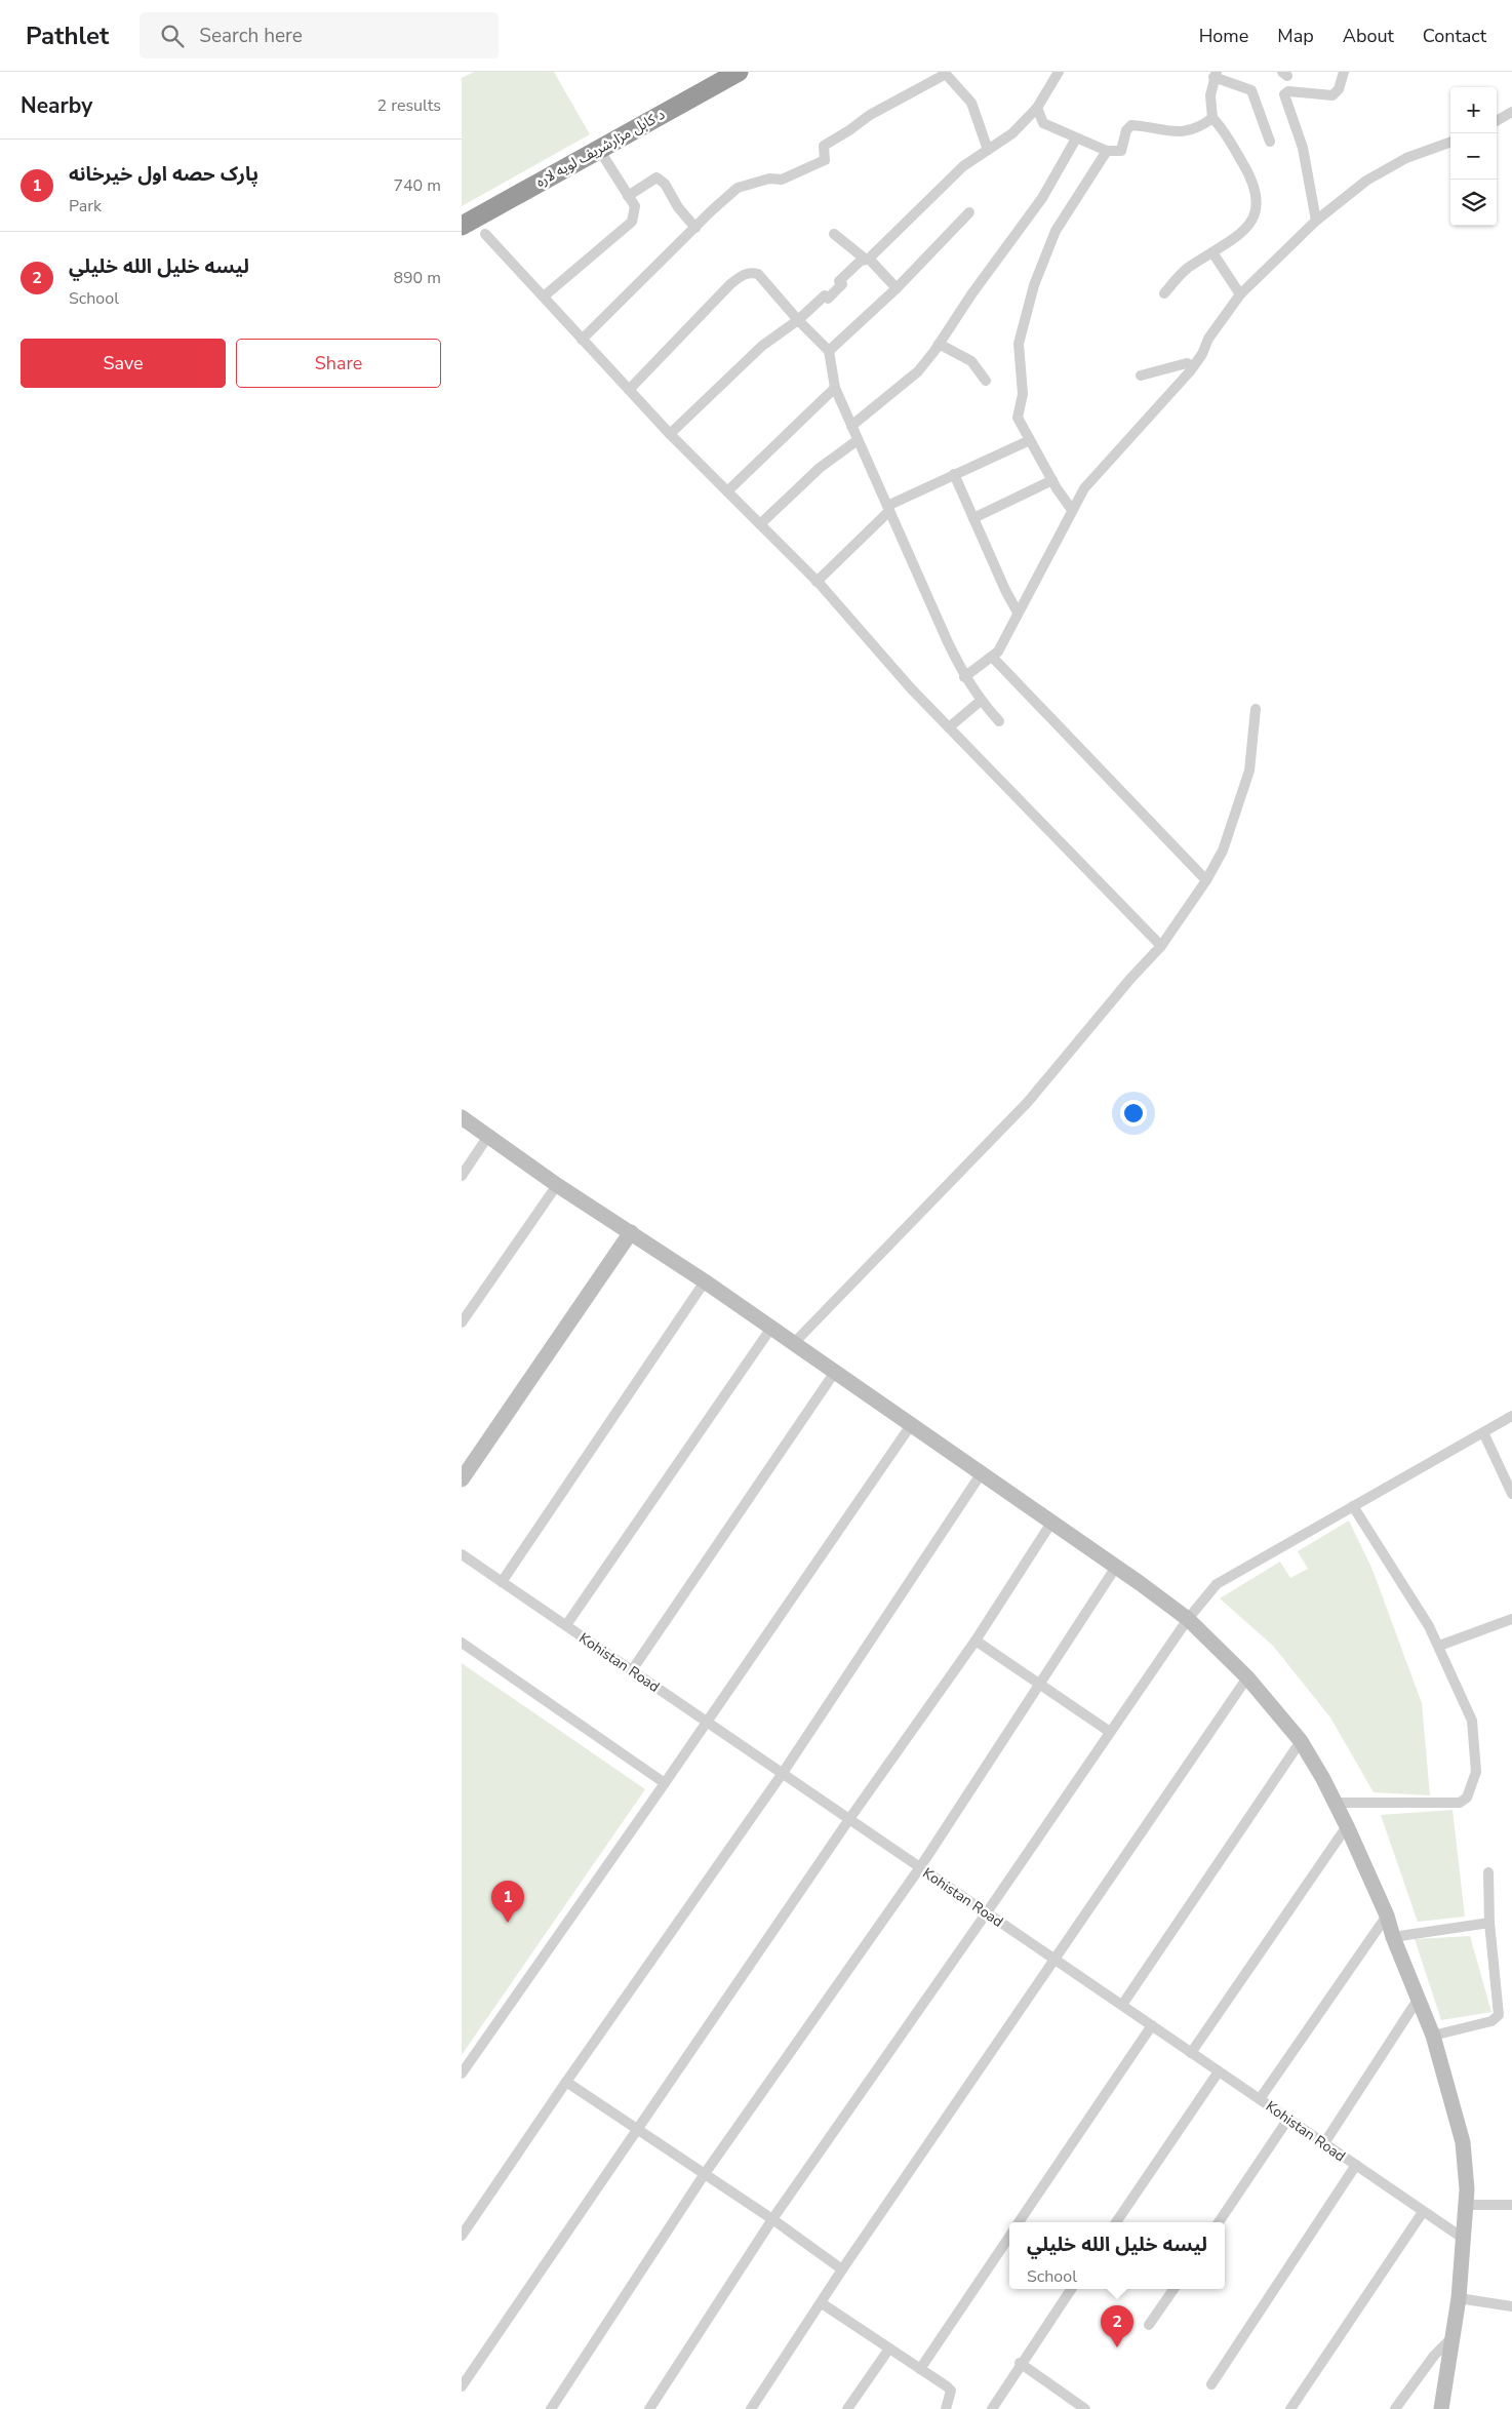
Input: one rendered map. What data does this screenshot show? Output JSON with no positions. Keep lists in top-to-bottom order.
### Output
{
  "streets": {
    "highway": ["د کابل مزارشریف لویه لاره"],
    "street": ["Kohistan Road"]
  },
  "page": {
    "header": "Pathlet",
    "search": "Search here",
    "nav": [
      "Home",
      "Map",
      "About",
      "Contact"
    ],
    "heading": ["Nearby", "2 results"],
    "map_buttons": ["+", "−"],
    "list": [
      {
        "mark": "1",
        "name": "پارک حصه اول خیرخانه",
        "note": "Park",
        "value": "740 m"
      },
      {
        "mark": "2",
        "name": "ليسه خليل الله خليلي",
        "note": "School",
        "value": "890 m"
      }
    ],
    "buttons": ["Save", "Share"],
    "pins": ["1", "2"],
    "popup": ["ليسه خليل الله خليلي", "School"]
  }
}
